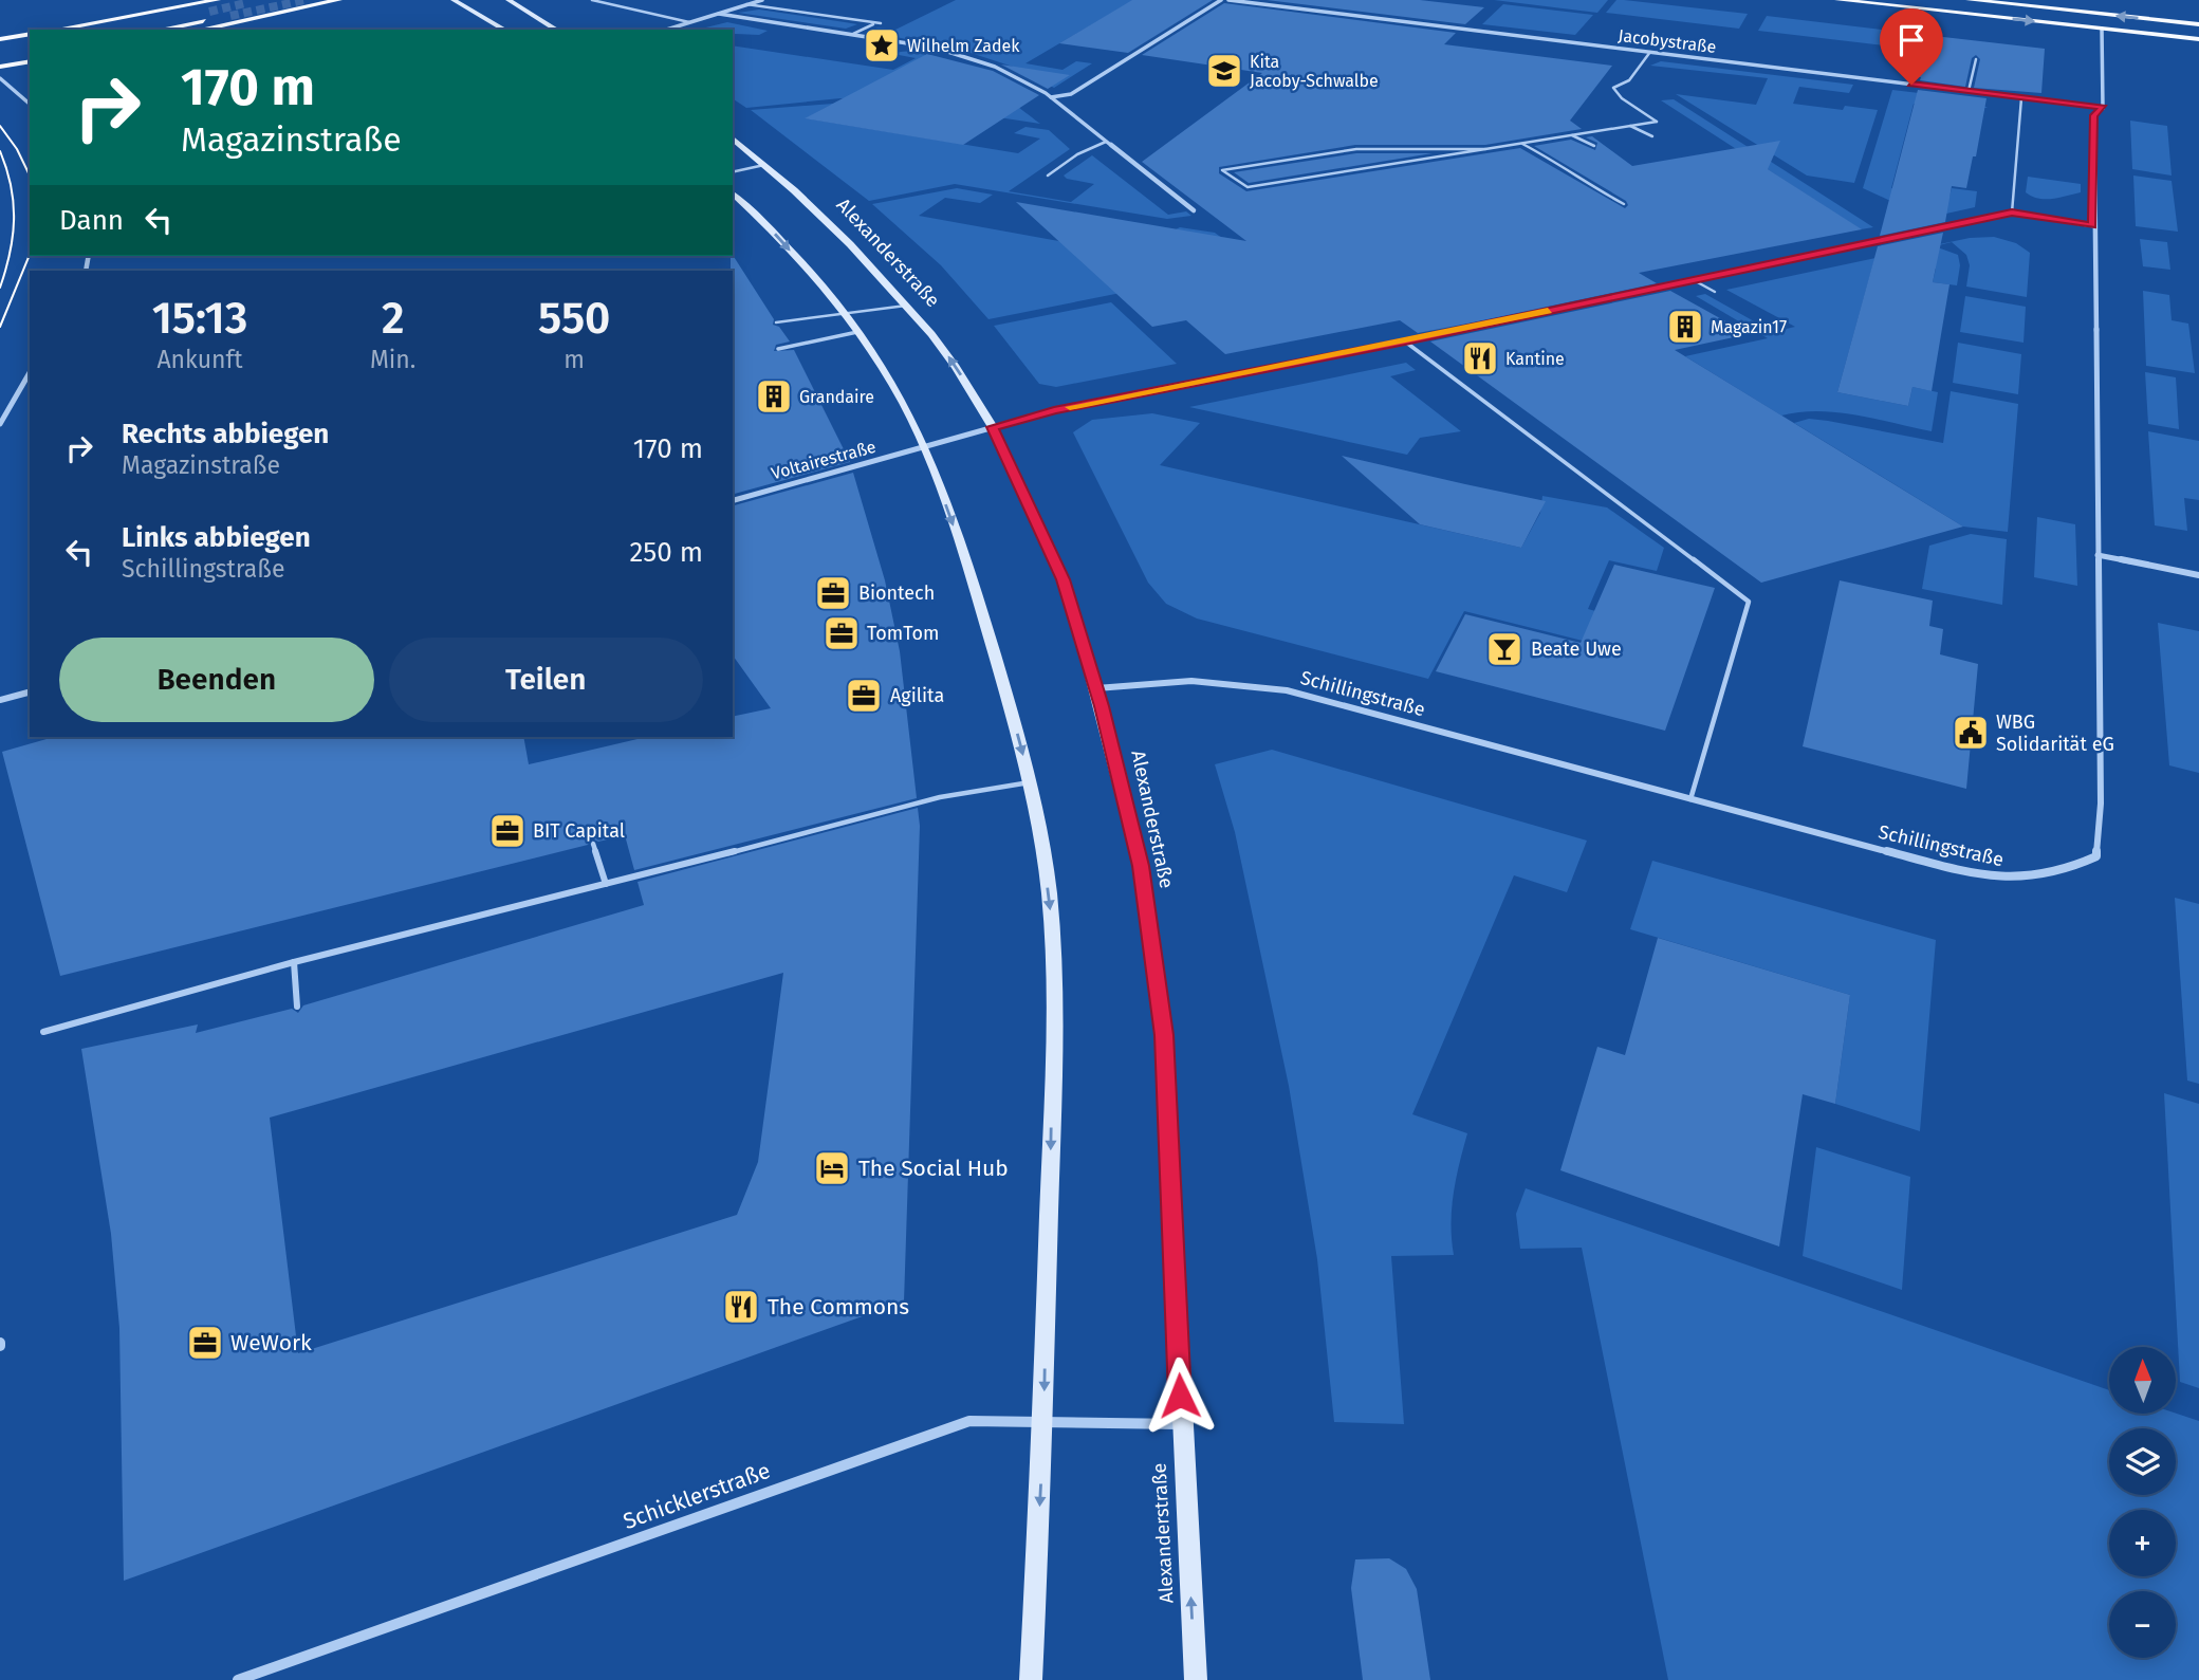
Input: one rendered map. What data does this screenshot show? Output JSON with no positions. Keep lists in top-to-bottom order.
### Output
{
  "streets": {
    "main road": ["Alexanderstraße"],
    "street": [
      "Jacobystraße",
      "Voltairestraße",
      "Schillingstraße",
      "Schicklerstraße"
    ]
  },
  "crossings": [
    ["Jacobystraße", "Schillingstraße"],
    ["Alexanderstraße", "Voltairestraße"],
    ["Alexanderstraße", "Schillingstraße"],
    ["Alexanderstraße", "Schicklerstraße"]
  ],
  "places": {
    "place": ["Wilhelm Zadek"],
    "school or university": ["Kita Jacoby-Schwalbe"],
    "building": ["Magazin17", "Grandaire"],
    "restaurant": ["Kantine", "The Commons"],
    "office": [
      "Biontech",
      "TomTom",
      "Agilita",
      "BIT Capital",
      "WeWork"
    ],
    "bar": ["Beate Uwe"],
    "public building": ["WBG Solidarität eG"],
    "hotel": ["The Social Hub"]
  },
  "north": "top",
  "page": {
    "turn": ["170 m", "Magazinstraße"],
    "then": "Dann",
    "eta": [
      "15:13",
      "Ankunft",
      "2",
      "Min.",
      "550",
      "m"
    ],
    "list": [
      {
        "name": "Rechts abbiegen",
        "note": "Magazinstraße",
        "value": "170 m"
      },
      {
        "name": "Links abbiegen",
        "note": "Schillingstraße",
        "value": "250 m"
      }
    ],
    "buttons": ["Beenden", "Teilen"],
    "map_buttons": ["+", "−"]
  }
}
